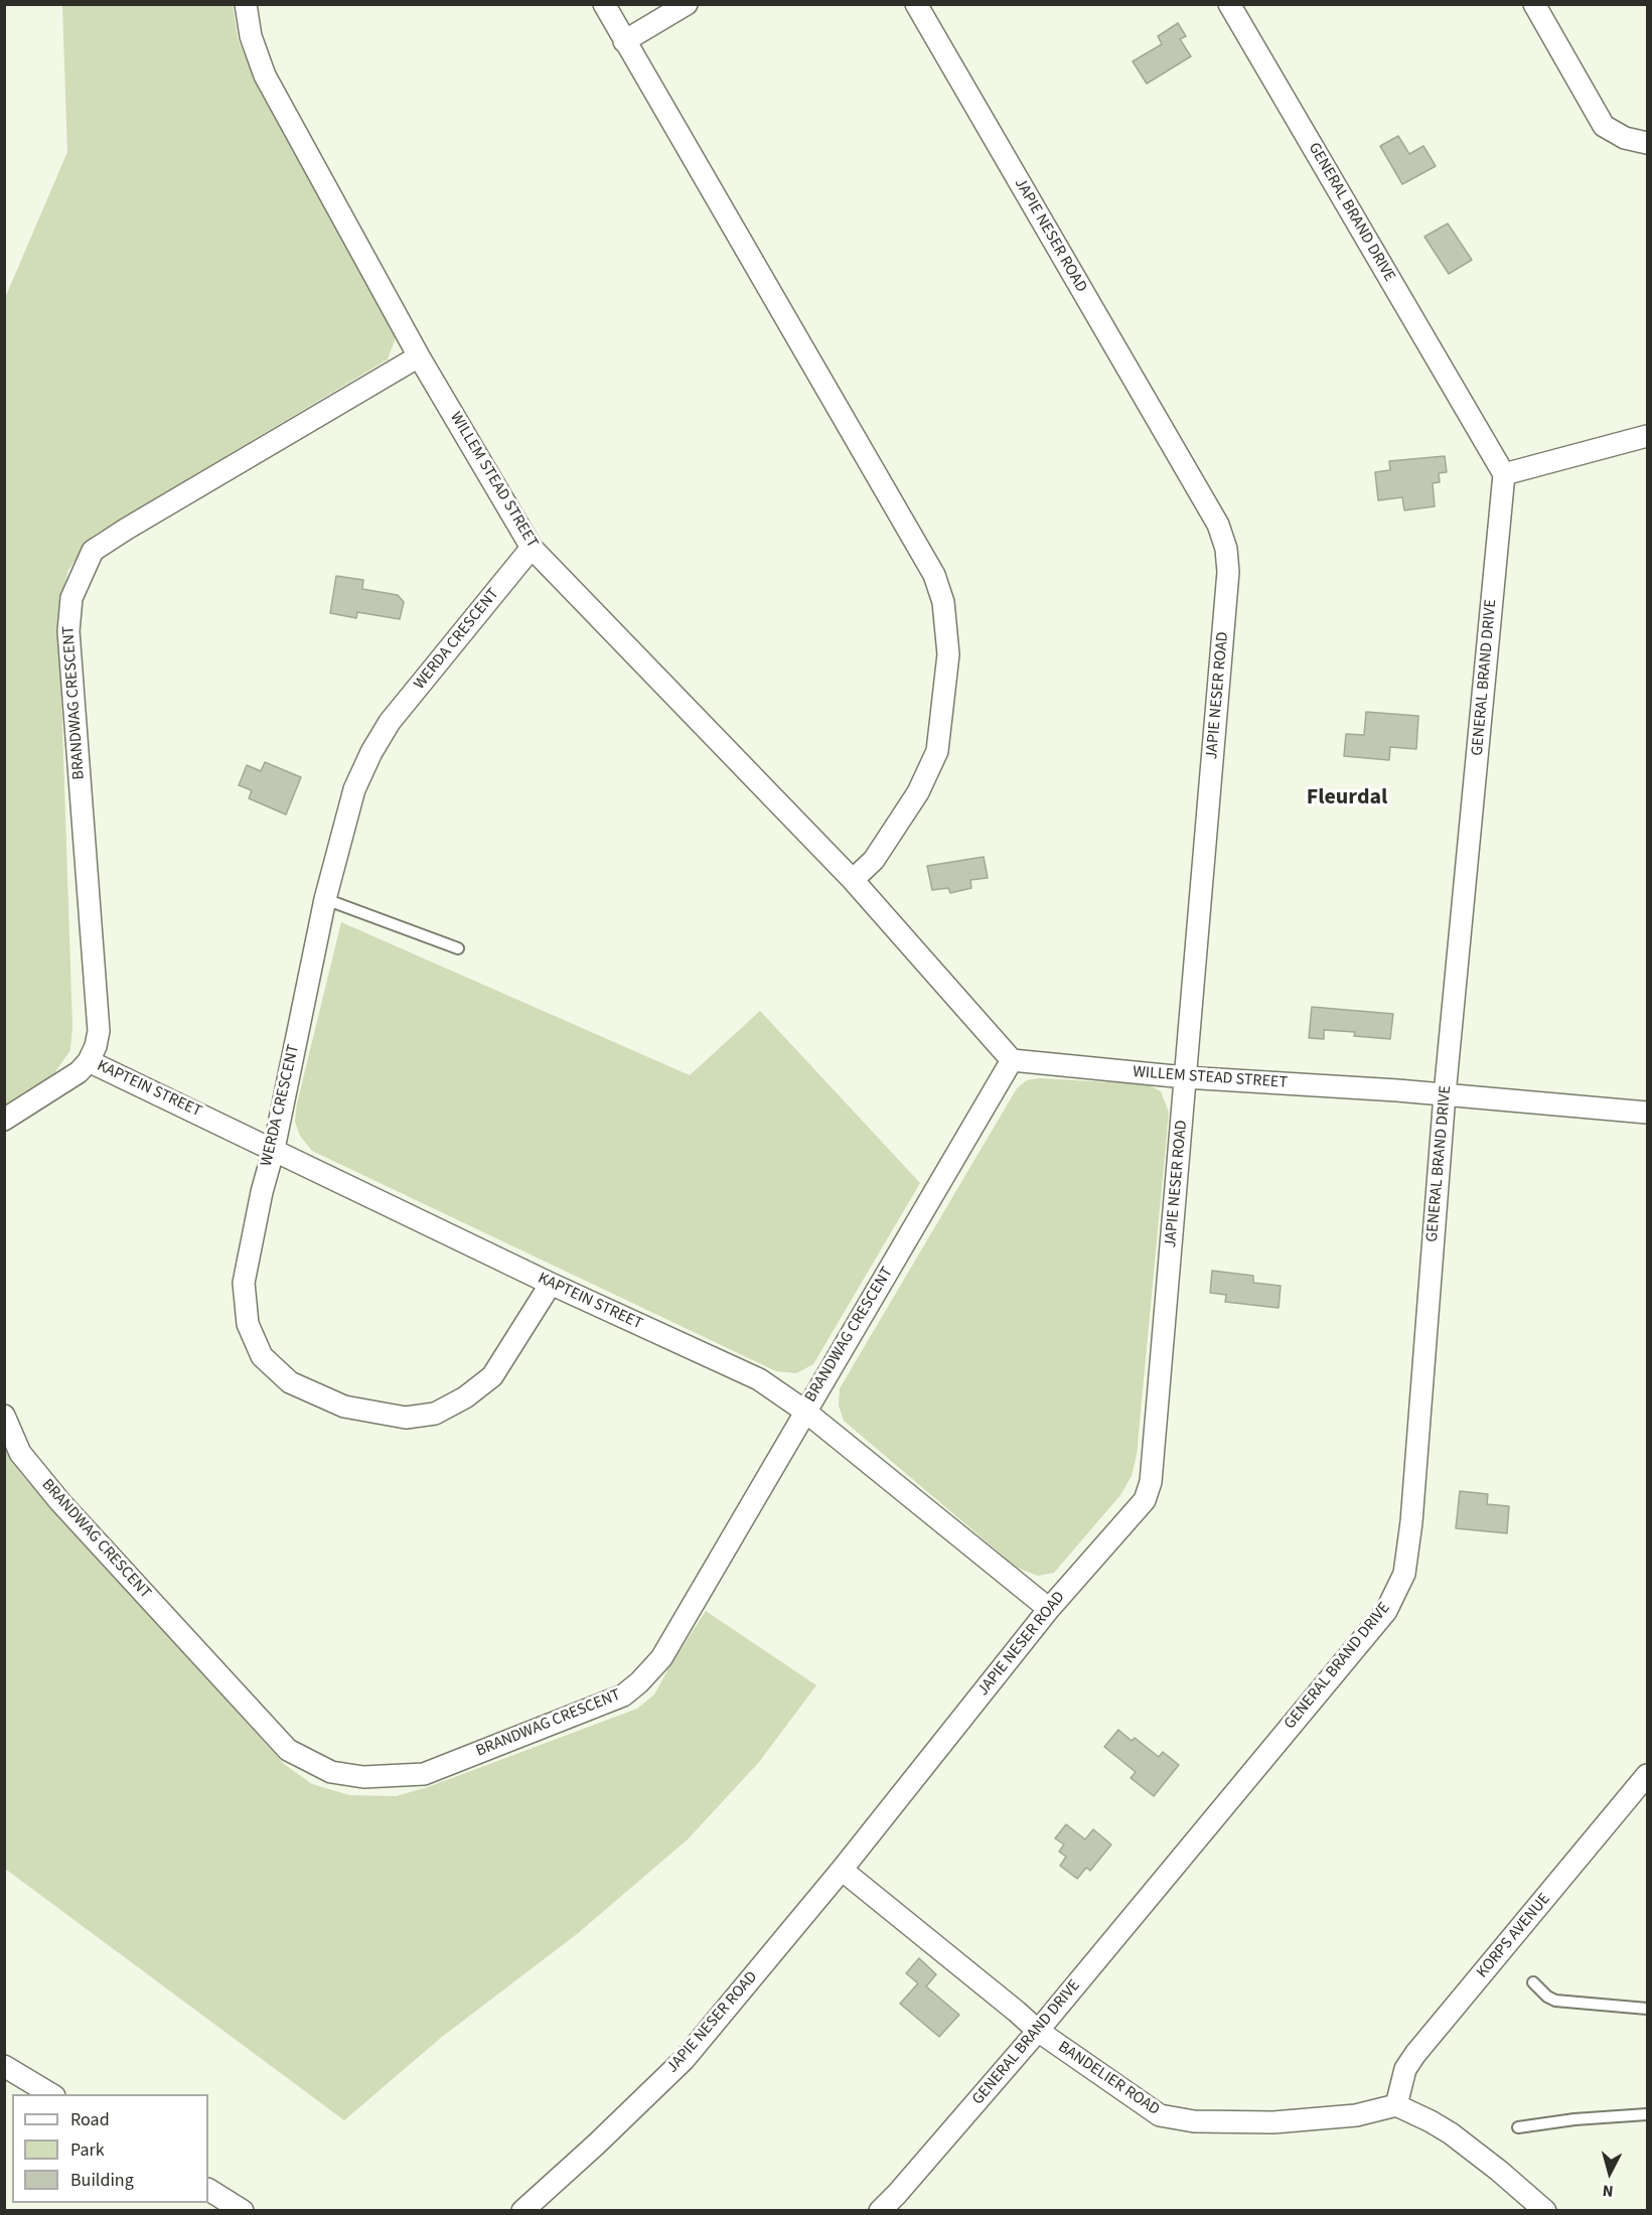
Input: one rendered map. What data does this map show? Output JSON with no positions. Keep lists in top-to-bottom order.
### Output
{
  "streets": {
    "street": [
      "GENERAL BRAND DRIVE",
      "JAPIE NESER ROAD",
      "WILLEM STEAD STREET",
      "WERDA CRESCENT",
      "BRANDWAG CRESCENT",
      "KAPTEIN STREET",
      "KORPS AVENUE",
      "BANDELIER ROAD"
    ]
  },
  "crossings": [
    ["GENERAL BRAND DRIVE", "WILLEM STEAD STREET"],
    ["GENERAL BRAND DRIVE", "BANDELIER ROAD"],
    ["JAPIE NESER ROAD", "WILLEM STEAD STREET"],
    ["JAPIE NESER ROAD", "KAPTEIN STREET"],
    ["JAPIE NESER ROAD", "BANDELIER ROAD"],
    ["WILLEM STEAD STREET", "WERDA CRESCENT"],
    ["WILLEM STEAD STREET", "BRANDWAG CRESCENT"],
    ["WERDA CRESCENT", "KAPTEIN STREET"],
    ["BRANDWAG CRESCENT", "KAPTEIN STREET"],
    ["KORPS AVENUE", "BANDELIER ROAD"]
  ],
  "districts": ["Fleurdal"],
  "legend": ["Road", "Park", "Building"],
  "north": "bottom"
}
